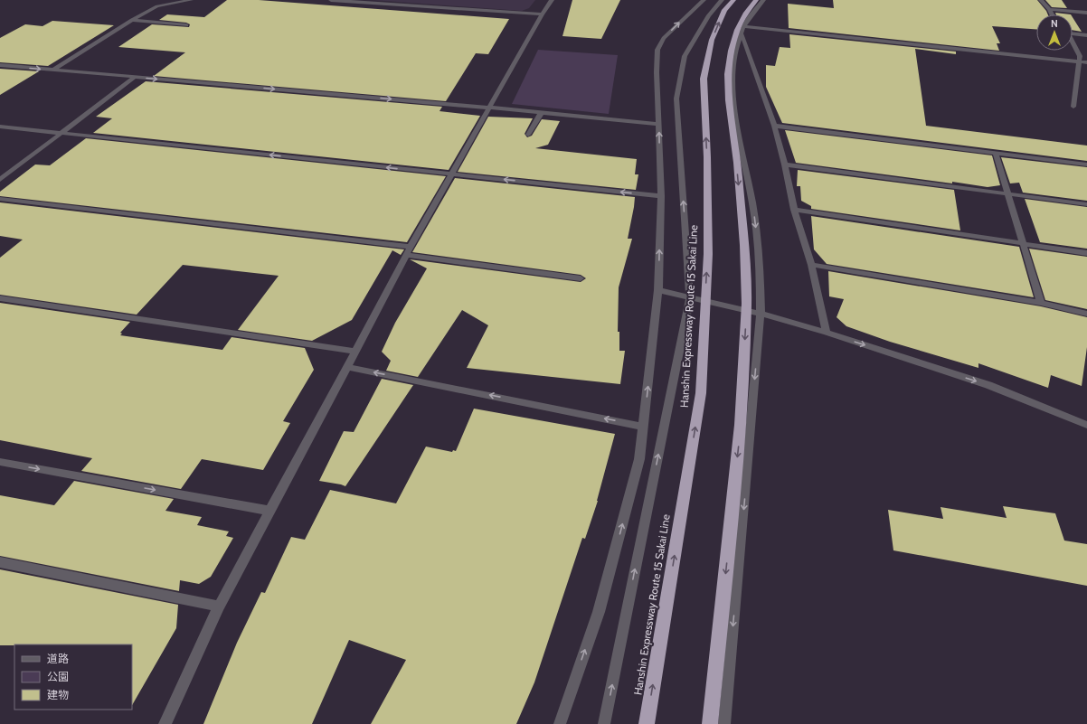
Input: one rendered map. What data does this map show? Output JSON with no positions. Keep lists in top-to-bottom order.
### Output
{
  "streets": {
    "highway": ["Hanshin Expressway Route 15 Sakai Line"]
  },
  "legend": ["道路", "公園", "建物"],
  "north": "top"
}
